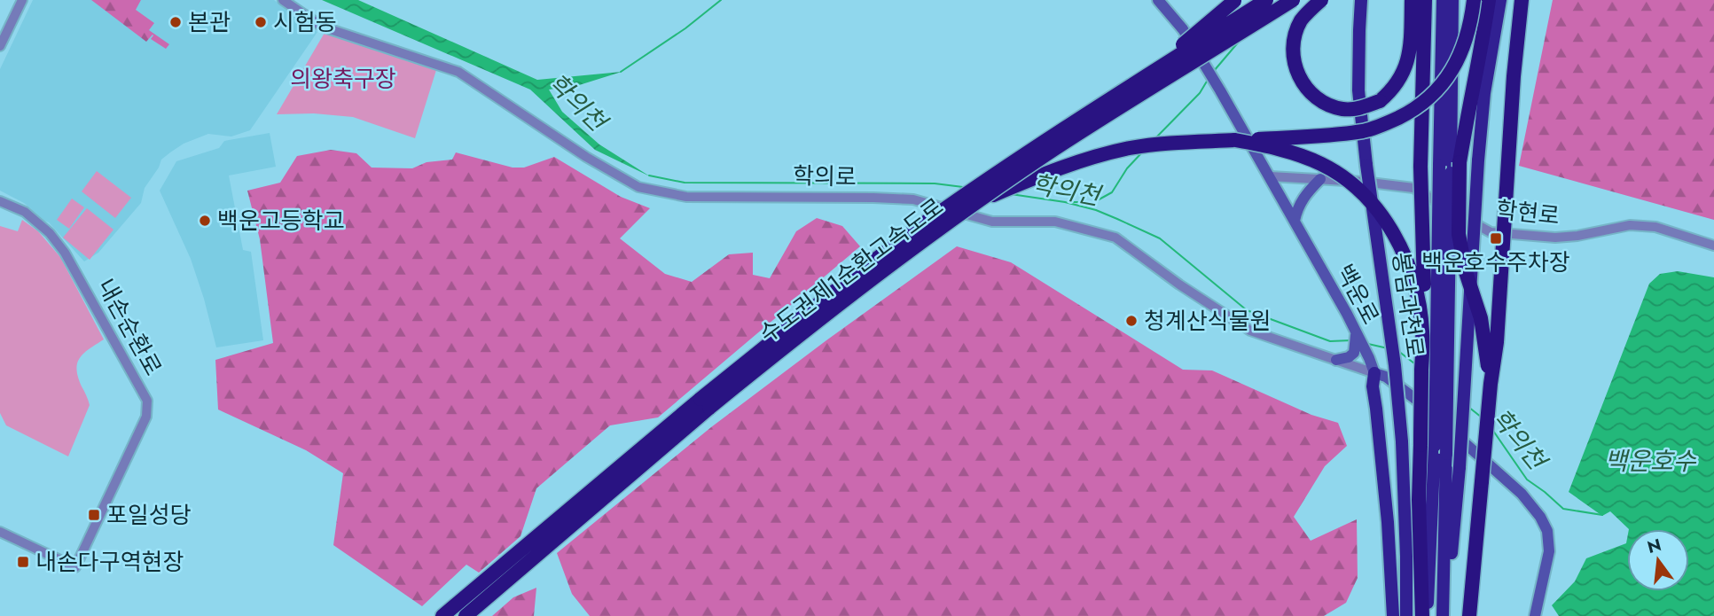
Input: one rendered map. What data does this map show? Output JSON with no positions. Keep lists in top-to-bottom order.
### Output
{
  "streets": {
    "highway": ["수도권제1순환고속도로", "봉담과천로"],
    "main road": ["백운로"],
    "street": ["학의로", "학현로", "내손순환로"]
  },
  "crossings": [
    ["학의로", "백운로"],
    ["학현로", "백운로"]
  ],
  "water": ["학의천", "백운호수"],
  "parks": ["의왕축구장"],
  "places": {
    "other": [
      "본관",
      "시험동",
      "백운고등학교",
      "청계산식물원"
    ],
    "transit": ["백운호수주차장", "포일성당", "내손다구역현장"]
  },
  "north": "top"
}
